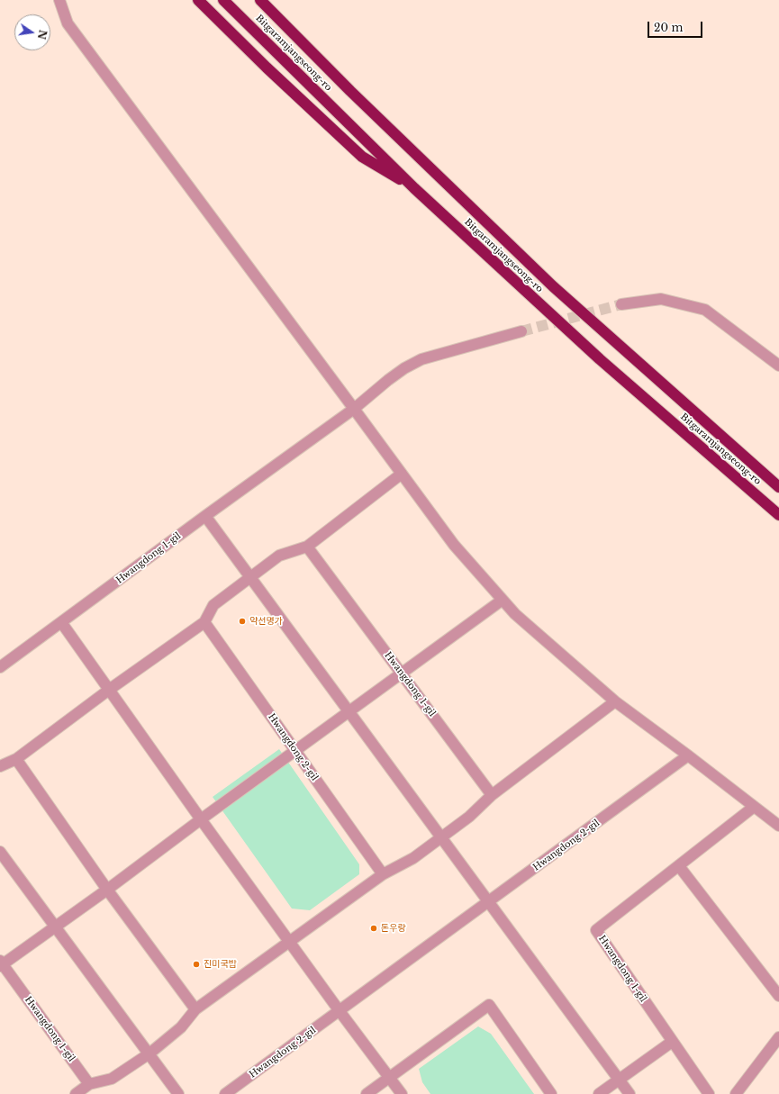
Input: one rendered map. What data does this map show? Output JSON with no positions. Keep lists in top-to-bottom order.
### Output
{
  "streets": {
    "highway": ["Bitgaramjangseong-ro"],
    "street": ["Hwangdong 1-gil", "Hwangdong 2-gil"]
  },
  "places": ["약선명가", "돈우랑", "진미국밥"],
  "scale_bar": "20 m",
  "north": "right"
}
